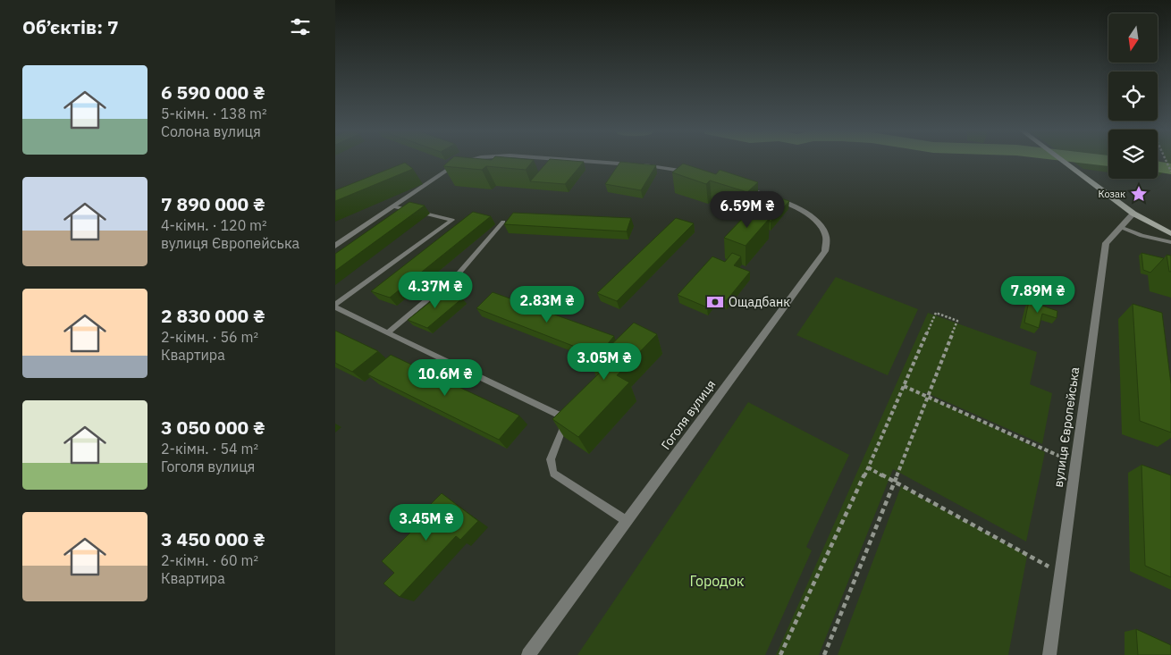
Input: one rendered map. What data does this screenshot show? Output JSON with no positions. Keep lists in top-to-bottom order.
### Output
{
  "streets": {
    "street": ["Гоголя вулиця", "вулиця Європейська"]
  },
  "parks": ["Городок"],
  "places": {
    "place": ["Козак"],
    "bank": ["Ощадбанк"]
  },
  "north": "bottom",
  "page": {
    "heading": "Об’єктів: 7",
    "list": [
      {
        "name": "6 590 000 ₴",
        "note": "5-кімн. · 138 m² · Солона вулиця"
      },
      {
        "name": "7 890 000 ₴",
        "note": "4-кімн. · 120 m² · вулиця Європейська"
      },
      {
        "name": "2 830 000 ₴",
        "note": "2-кімн. · 56 m² · Квартира"
      },
      {
        "name": "3 050 000 ₴",
        "note": "2-кімн. · 54 m² · Гоголя вулиця"
      },
      {
        "name": "3 450 000 ₴",
        "note": "2-кімн. · 60 m² · Квартира"
      }
    ],
    "price": [
      "6.59M ₴",
      "4.37M ₴",
      "7.89M ₴",
      "2.83M ₴",
      "3.05M ₴",
      "10.6M ₴",
      "3.45M ₴"
    ]
  }
}
